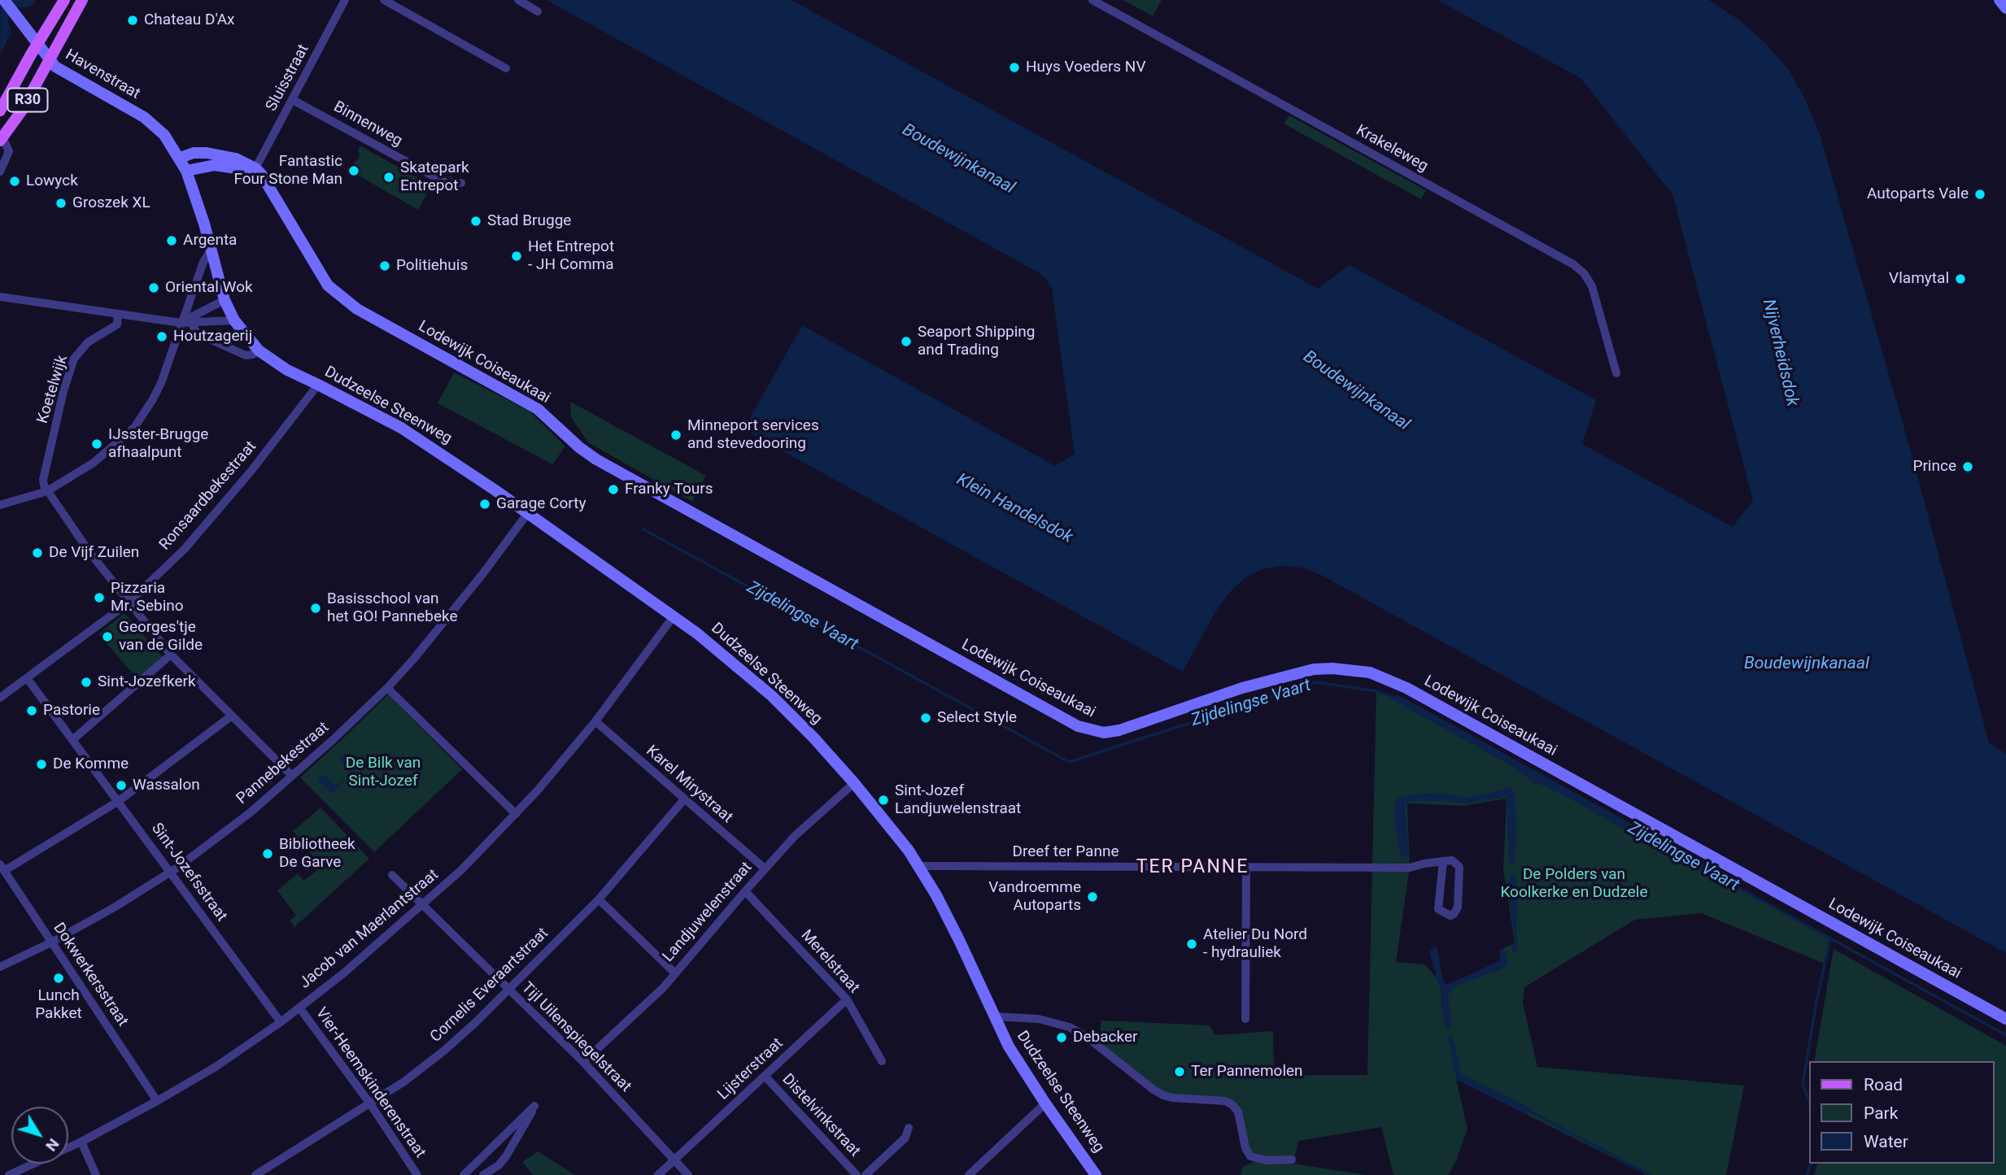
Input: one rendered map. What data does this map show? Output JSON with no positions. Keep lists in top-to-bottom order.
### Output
{
  "streets": {
    "main road": ["R30"],
    "street": [
      "Havenstraat",
      "Sluisstraat",
      "Binnenweg",
      "Krakeleweg",
      "Lodewijk Coiseaukaai",
      "Koetelwijk",
      "Dudzeelse Steenweg",
      "Ronsaardbekestraat",
      "Pannebekestraat",
      "Karel Mirystraat",
      "Dreef ter Panne",
      "Sint-Jozefsstraat",
      "Landjuwelenstraat",
      "Jacob van Maerlantstraat",
      "Merelstraat",
      "Dokwerkersstraat",
      "Cornelis Everaartstraat",
      "Tijl Uilenspiegelstraat",
      "Lijsterstraat",
      "Vier-Heemskinderenstraat",
      "Distelvinkstraat"
    ]
  },
  "crossings": [
    ["Havenstraat", "R30"],
    ["Havenstraat", "Dudzeelse Steenweg"],
    ["Sluisstraat", "Binnenweg"],
    ["Sluisstraat", "Lodewijk Coiseaukaai"],
    ["Dudzeelse Steenweg", "Ronsaardbekestraat"],
    ["Dudzeelse Steenweg", "Pannebekestraat"],
    ["Dudzeelse Steenweg", "Dreef ter Panne"],
    ["Dudzeelse Steenweg", "Landjuwelenstraat"],
    ["Dudzeelse Steenweg", "Jacob van Maerlantstraat"],
    ["Ronsaardbekestraat", "Sint-Jozefsstraat"],
    ["Pannebekestraat", "Sint-Jozefsstraat"],
    ["Pannebekestraat", "Dokwerkersstraat"],
    ["Karel Mirystraat", "Landjuwelenstraat"],
    ["Karel Mirystraat", "Jacob van Maerlantstraat"],
    ["Karel Mirystraat", "Cornelis Everaartstraat"],
    ["Sint-Jozefsstraat", "Jacob van Maerlantstraat"],
    ["Landjuwelenstraat", "Merelstraat"],
    ["Landjuwelenstraat", "Tijl Uilenspiegelstraat"],
    ["Jacob van Maerlantstraat", "Dokwerkersstraat"],
    ["Jacob van Maerlantstraat", "Tijl Uilenspiegelstraat"],
    ["Jacob van Maerlantstraat", "Vier-Heemskinderenstraat"],
    ["Merelstraat", "Lijsterstraat"],
    ["Cornelis Everaartstraat", "Tijl Uilenspiegelstraat"],
    ["Cornelis Everaartstraat", "Vier-Heemskinderenstraat"],
    ["Tijl Uilenspiegelstraat", "Lijsterstraat"],
    ["Lijsterstraat", "Distelvinkstraat"]
  ],
  "districts": ["TER PANNE"],
  "water": [
    "Boudewijnkanaal",
    "Nijverheidsdok",
    "Klein Handelsdok",
    "Zijdelingse Vaart"
  ],
  "parks": ["De Bilk van Sint-Jozef", "De Polders van Koolkerke en Dudzele"],
  "places": [
    "Chateau D'Ax",
    "Huys Voeders NV",
    "Fantastic Four Stone Man",
    "Skatepark Entrepot",
    "Lowyck",
    "Autoparts Vale",
    "Groszek XL",
    "Stad Brugge",
    "Argenta",
    "Het Entrepot - JH Comma",
    "Politiehuis",
    "Vlamytal",
    "Oriental Wok",
    "Houtzagerij",
    "Seaport Shipping and Trading",
    "Minneport services and stevedooring",
    "IJsster-Brugge afhaalpunt",
    "Prince",
    "Franky Tours",
    "Garage Corty",
    "De Vijf Zuilen",
    "Pizzaria Mr. Sebino",
    "Basisschool van het GO! Pannebeke",
    "Georges'tje van de Gilde",
    "Sint-Jozefkerk",
    "Pastorie",
    "Select Style",
    "De Komme",
    "Wassalon",
    "Sint-Jozef Landjuwelenstraat",
    "Bibliotheek De Garve",
    "Vandroemme Autoparts",
    "Atelier Du Nord - hydrauliek",
    "Lunch Pakket",
    "Debacker",
    "Ter Pannemolen"
  ],
  "legend": ["Road", "Park", "Water"],
  "north": "bottom right"
}
